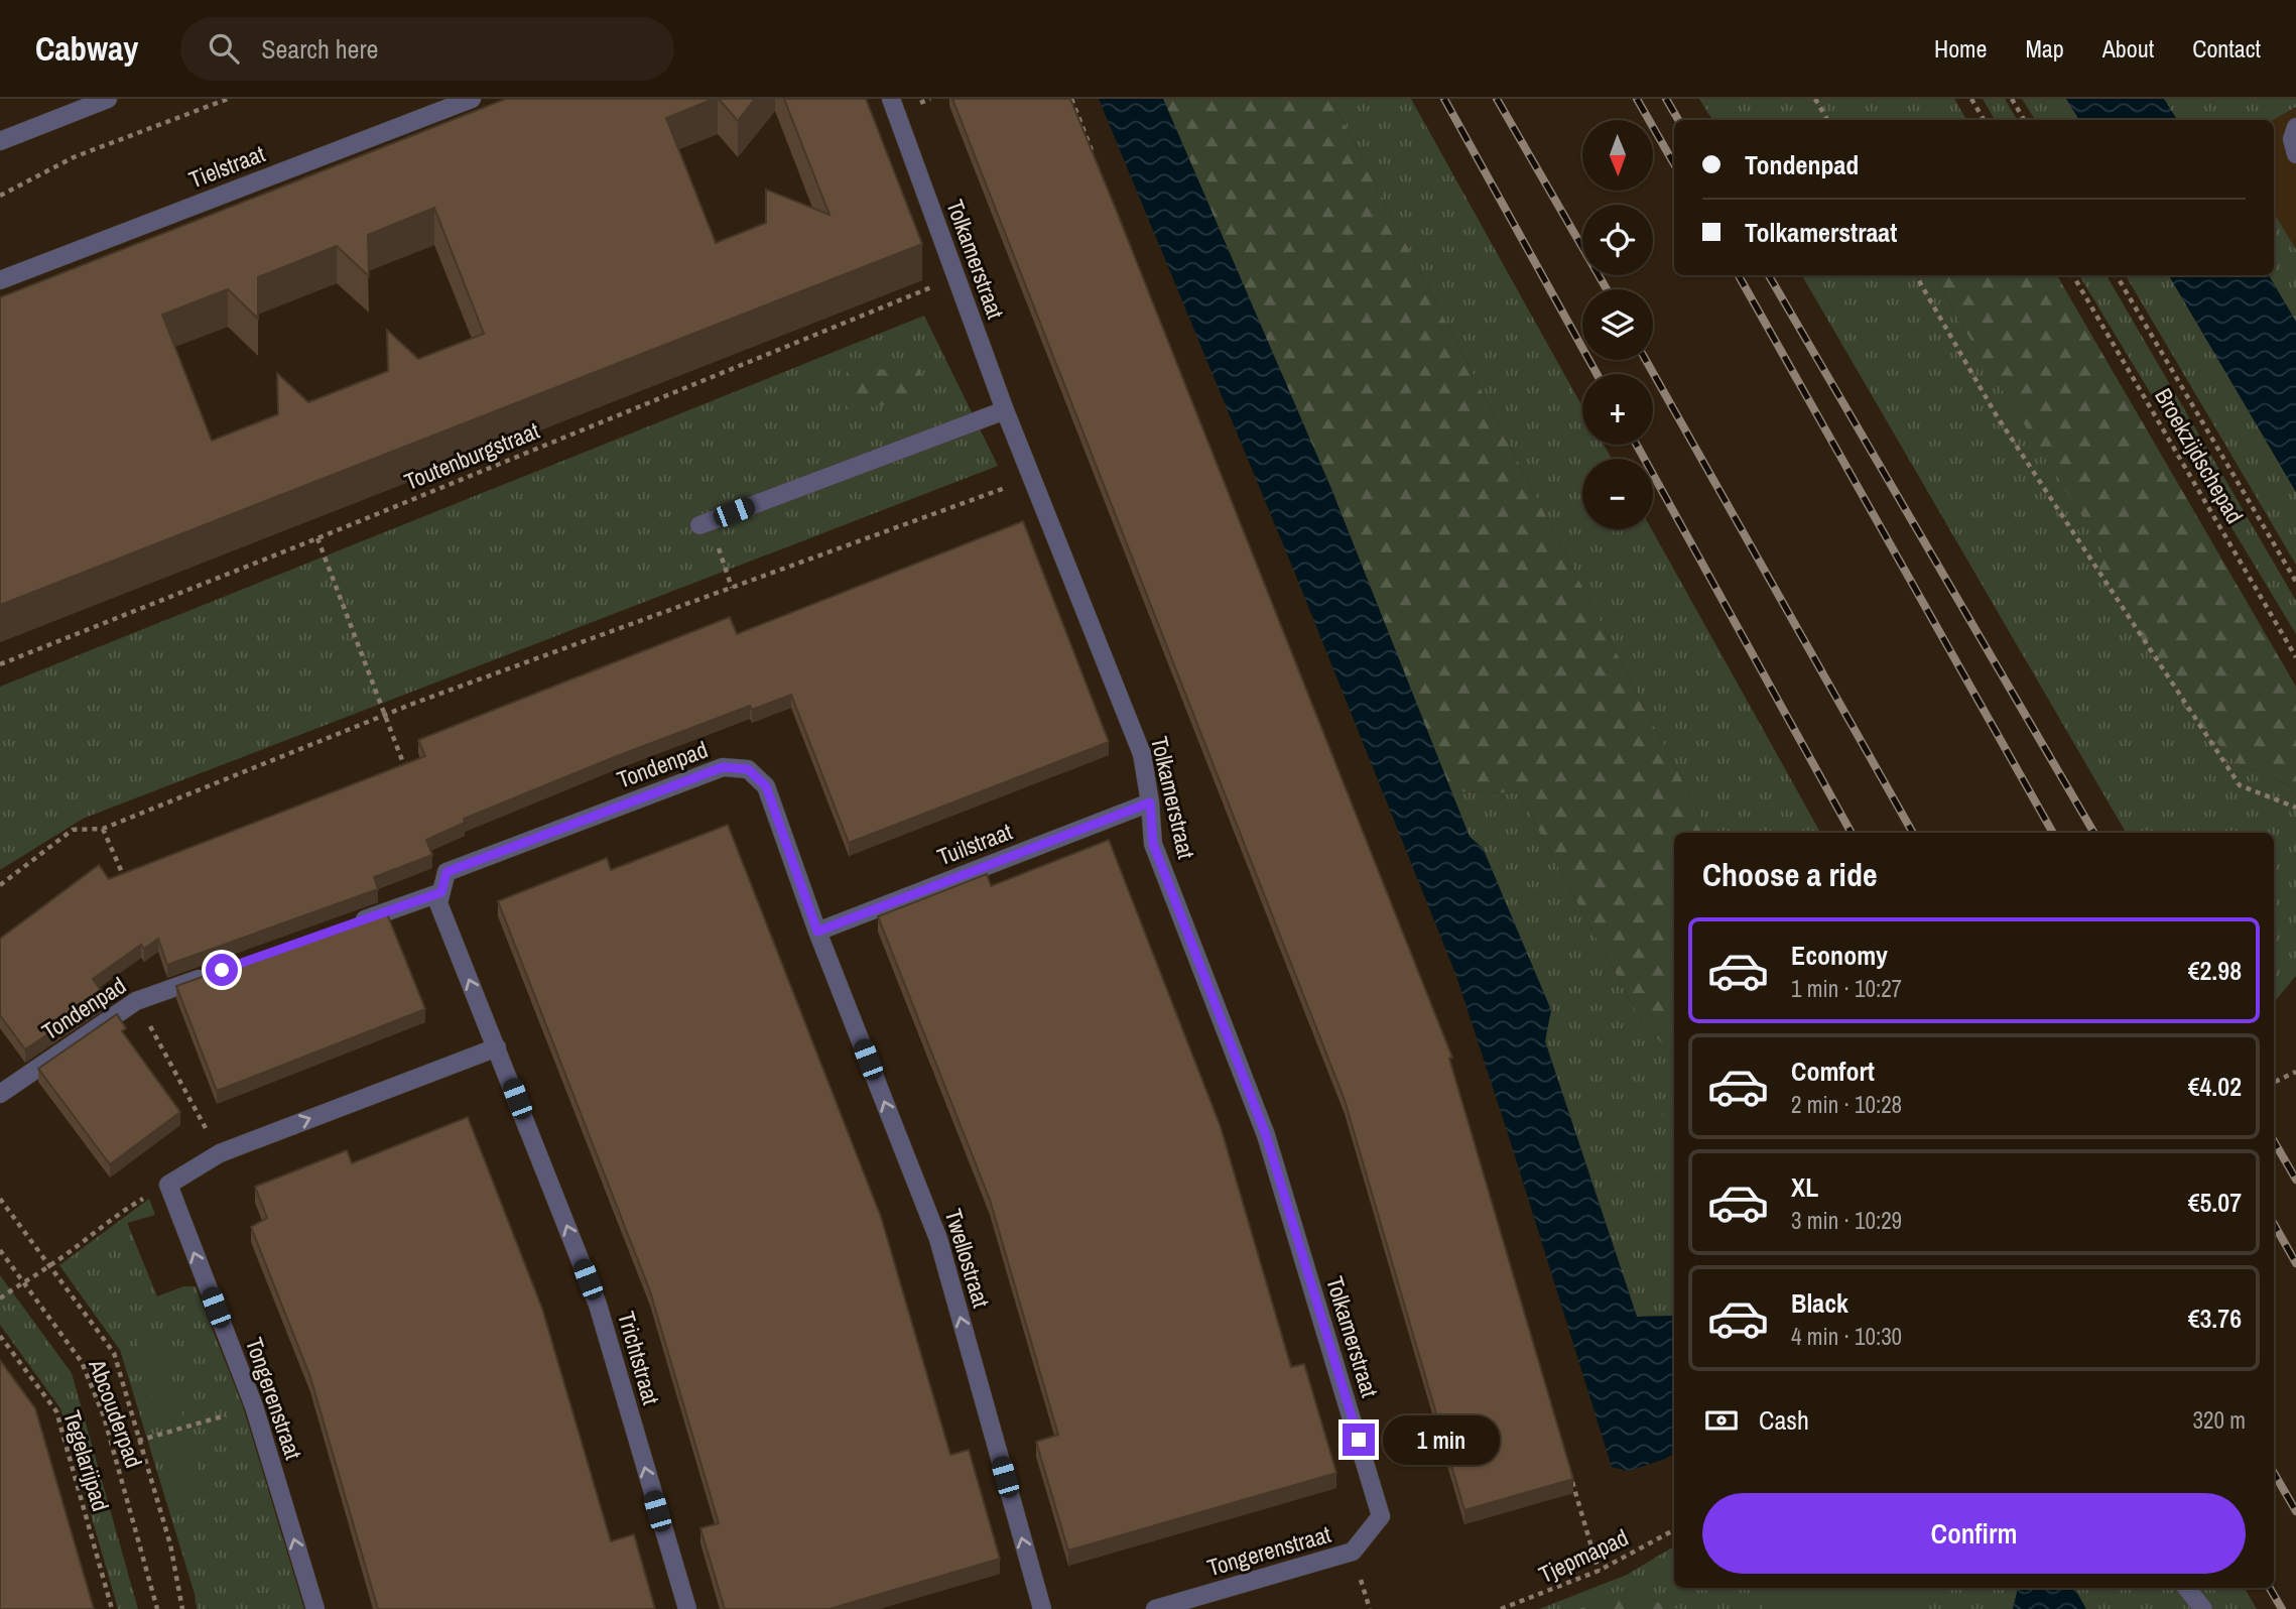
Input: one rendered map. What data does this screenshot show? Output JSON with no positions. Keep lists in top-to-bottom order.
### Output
{
  "streets": {
    "street": [
      "Tielstraat",
      "Tolkamerstraat",
      "Tondenpad",
      "Tuilstraat",
      "Twellostraat",
      "Trichtstraat",
      "Tongerenstraat"
    ],
    "path": [
      "Toutenburgstraat",
      "Broekzijdschepad",
      "Abcouderpad",
      "Tegelarijpad",
      "Tjepmapad"
    ]
  },
  "crossings": [
    ["Tolkamerstraat", "Toutenburgstraat"],
    ["Tolkamerstraat", "Tuilstraat"],
    ["Tolkamerstraat", "Tongerenstraat"],
    ["Tondenpad", "Tuilstraat"],
    ["Tondenpad", "Twellostraat"],
    ["Tuilstraat", "Twellostraat"]
  ],
  "one_way": ["Twellostraat", "Trichtstraat", "Tongerenstraat"],
  "north": "bottom",
  "page": {
    "header": "Cabway",
    "search": "Search here",
    "nav": [
      "Home",
      "Map",
      "About",
      "Contact"
    ],
    "map_buttons": ["+", "−"],
    "banner": ["Tondenpad", "Tolkamerstraat"],
    "heading": "Choose a ride",
    "list": [
      {
        "name": "Economy",
        "note": "1 min · 10:27",
        "value": "€2.98"
      },
      {
        "name": "Comfort",
        "note": "2 min · 10:28",
        "value": "€4.02"
      },
      {
        "name": "XL",
        "note": "3 min · 10:29",
        "value": "€5.07"
      },
      {
        "name": "Black",
        "note": "4 min · 10:30",
        "value": "€3.76"
      }
    ],
    "pay": ["Cash", "320 m"],
    "bubble": "1 min",
    "buttons": "Confirm"
  }
}
